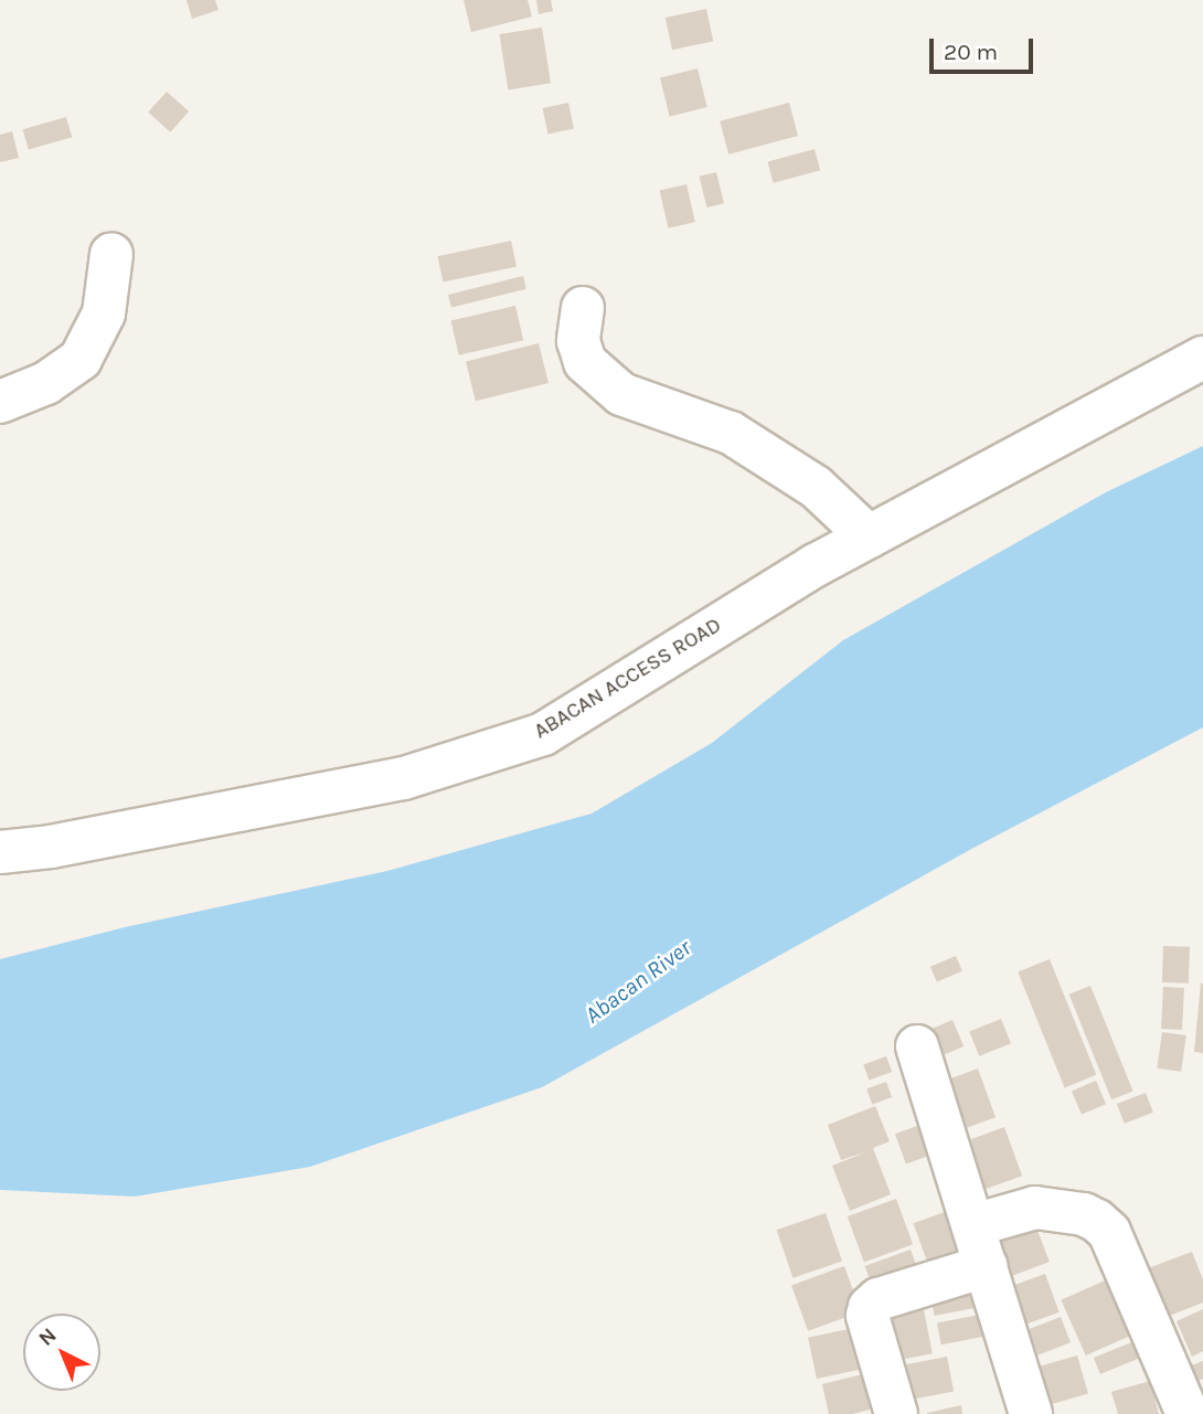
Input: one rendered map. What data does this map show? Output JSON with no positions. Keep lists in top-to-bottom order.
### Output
{
  "streets": {
    "street": ["ABACAN ACCESS ROAD"]
  },
  "water": ["Abacan River"],
  "scale_bar": "20 m",
  "north": "top left"
}
